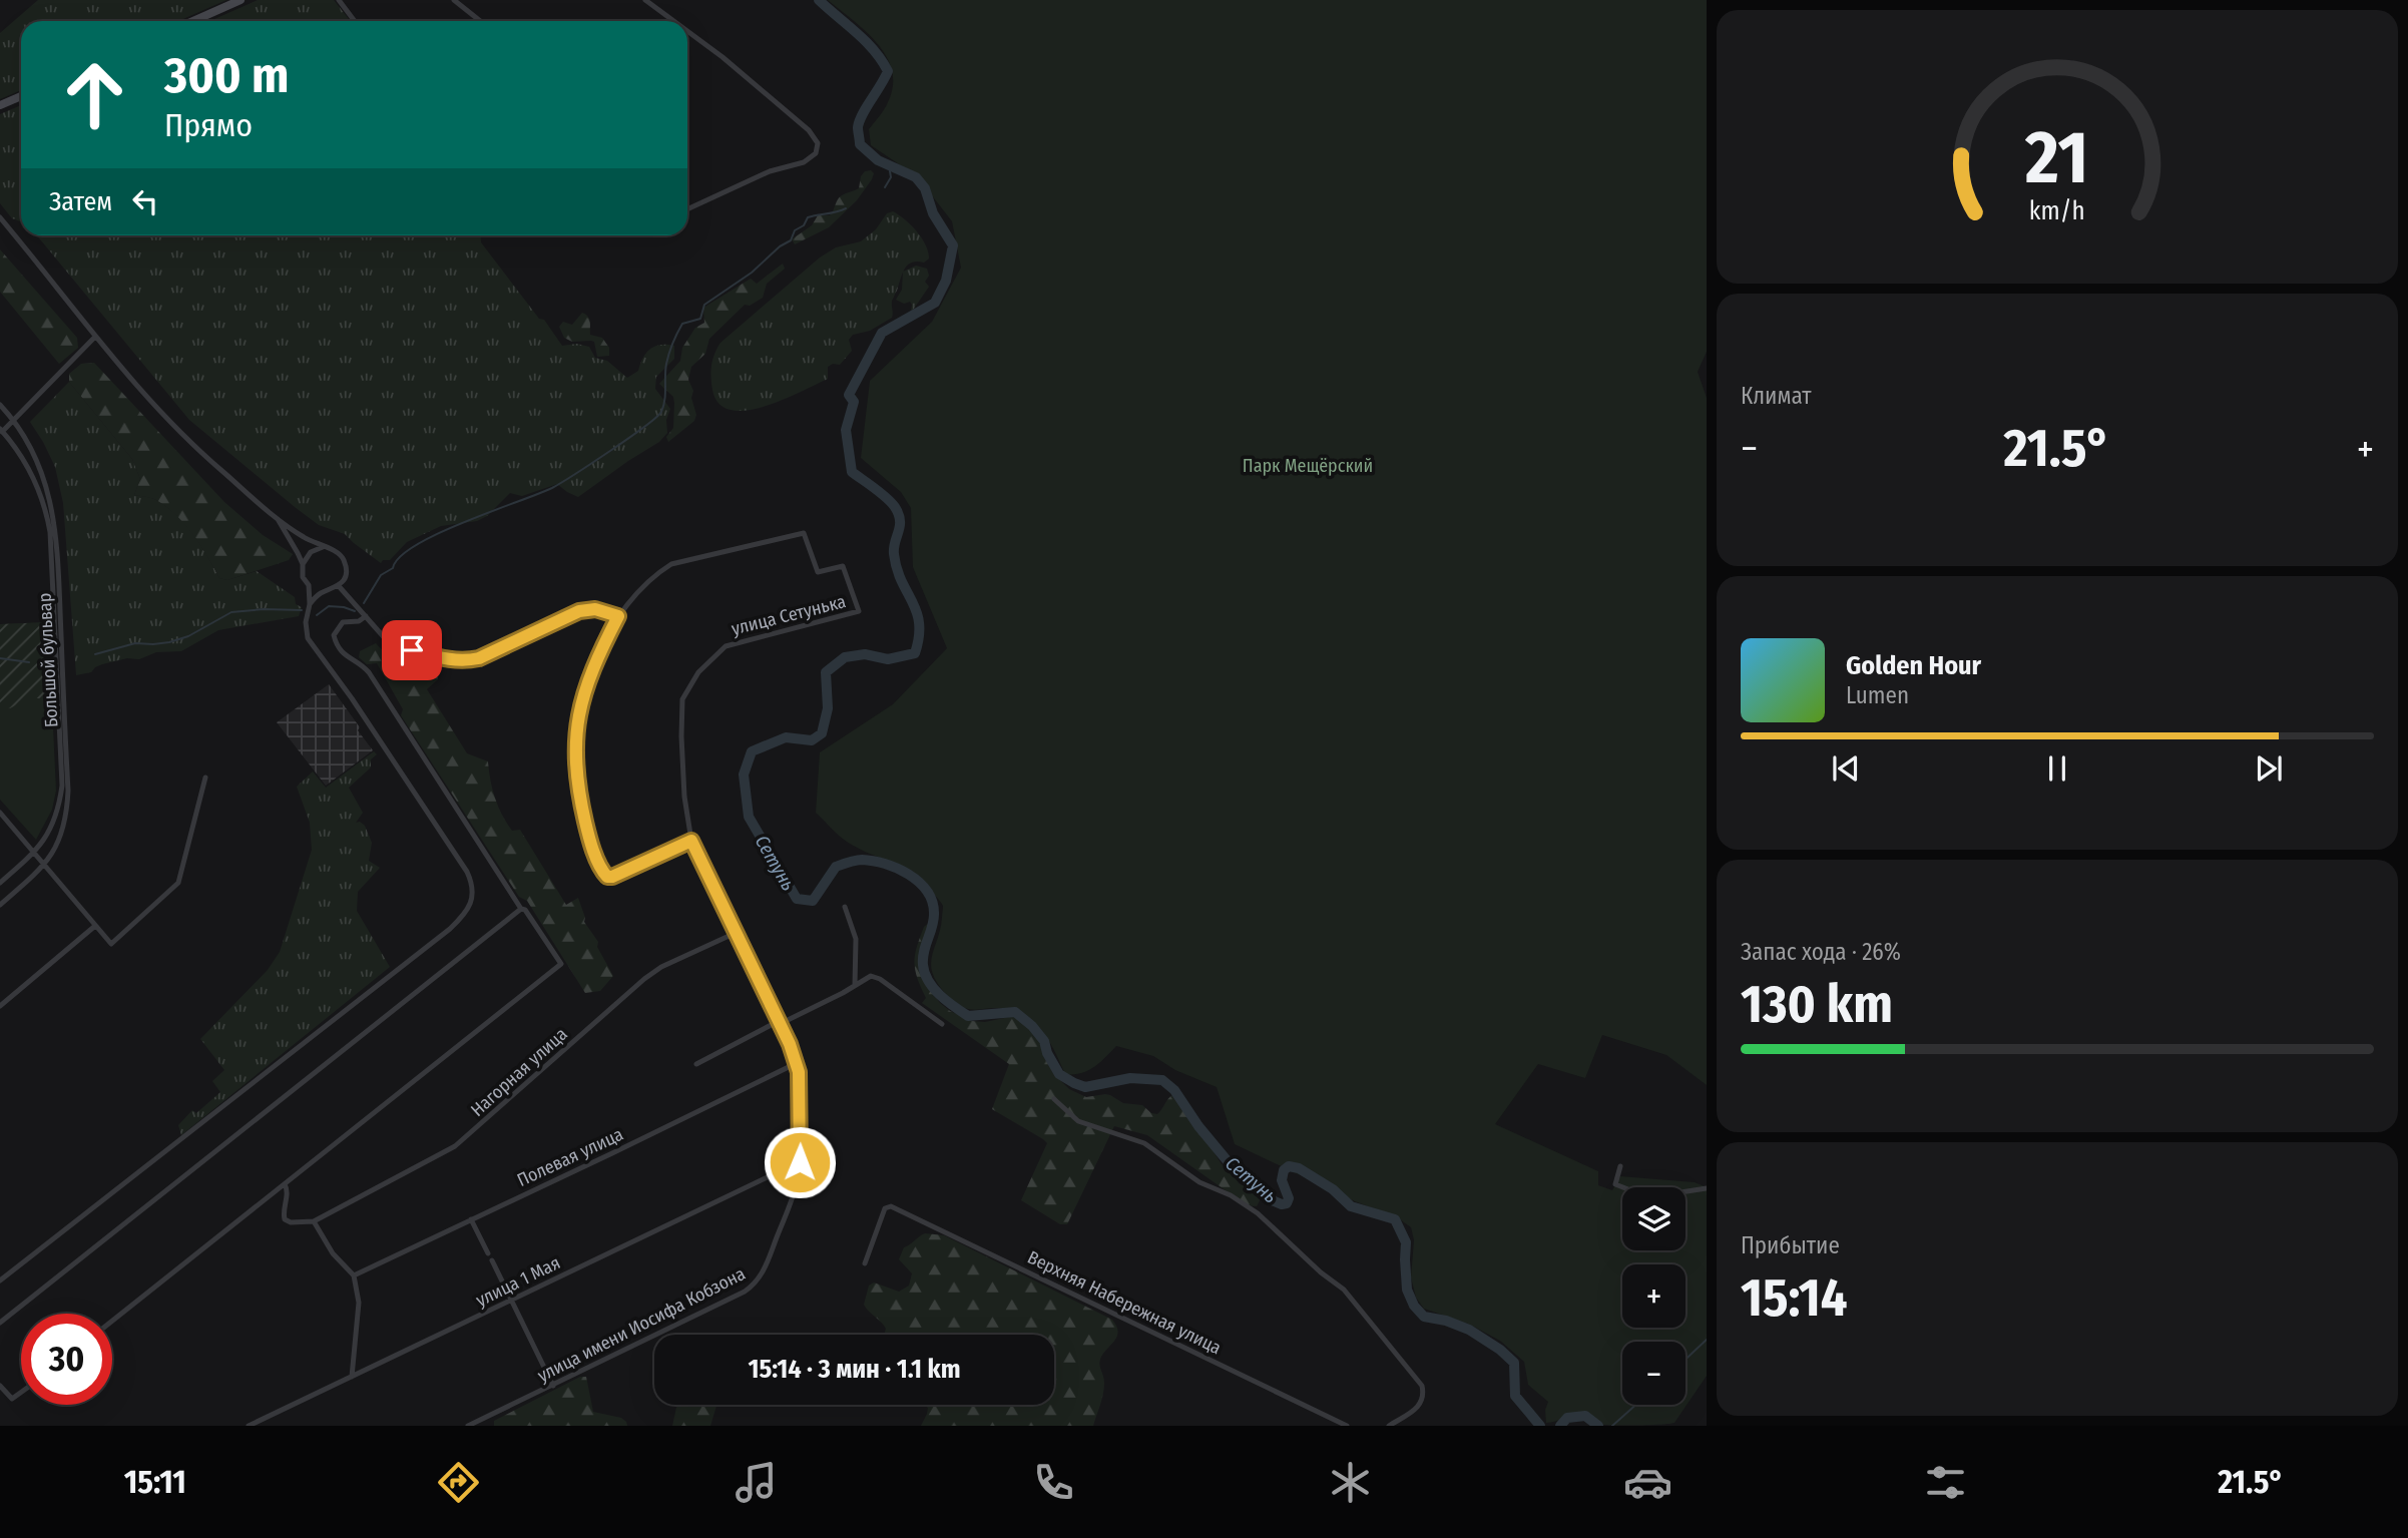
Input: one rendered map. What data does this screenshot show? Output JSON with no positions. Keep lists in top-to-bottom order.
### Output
{
  "streets": {
    "street": [
      "улица Сетунька",
      "Большой бульвар",
      "Нагорная улица",
      "Полевая улица",
      "улица 1 Мая",
      "Верхняя Набережная улица",
      "улица имени Иосифа Кобзона"
    ]
  },
  "crossings": [
    ["улица Сетунька", "улица имени Иосифа Кобзона"],
    ["Нагорная улица", "улица имени Иосифа Кобзона"],
    ["Полевая улица", "улица имени Иосифа Кобзона"],
    ["улица 1 Мая", "улица имени Иосифа Кобзона"]
  ],
  "water": ["Сетунь"],
  "parks": ["Парк Мещёрский"],
  "page": {
    "turn": ["300 m", "Прямо"],
    "then": "Затем",
    "tile": [
      "Климат",
      ["Запас хода · 26%", "130 km"],
      ["Прибытие", "15:14"]
    ],
    "heat": ["−", "21.5°", "+"],
    "song": ["Golden Hour", "Lumen"],
    "map_buttons": ["+", "−"],
    "limit": "30",
    "trip": "15:14 · 3 мин · 1.1 km",
    "tabs": ["15:11", "21.5°"],
    "gauge": ["21", "km/h"]
  }
}
